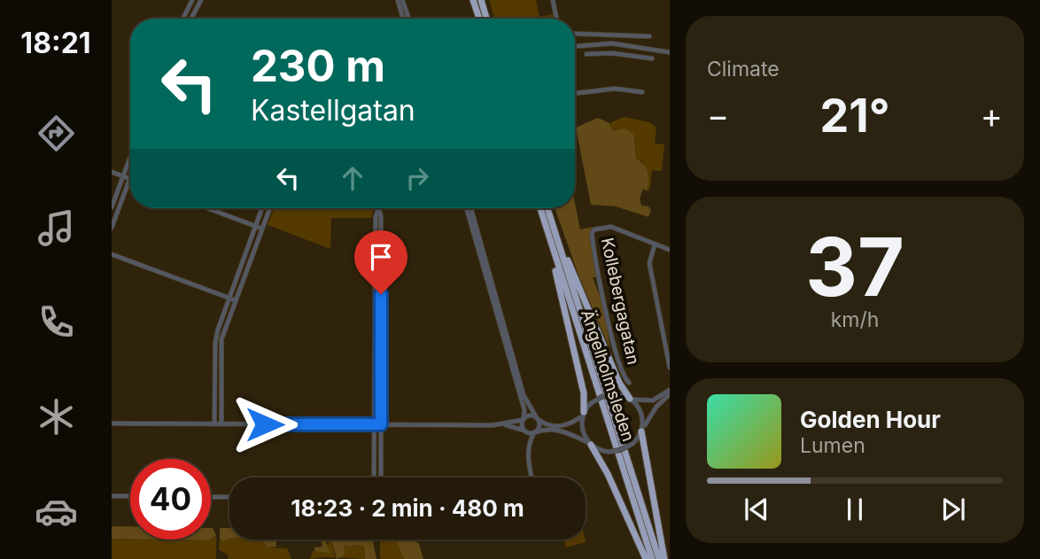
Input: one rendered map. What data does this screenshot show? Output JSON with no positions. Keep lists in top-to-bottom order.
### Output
{
  "streets": {
    "highway": ["Ängelholmsleden"],
    "street": ["Kollebergagatan"]
  },
  "page": {
    "tabs": "18:21",
    "tile": [
      "Climate",
      ["37", "km/h"]
    ],
    "turn": ["230 m", "Kastellgatan"],
    "heat": ["−", "21°", "+"],
    "song": ["Golden Hour", "Lumen"],
    "limit": "40",
    "trip": "18:23 · 2 min · 480 m"
  }
}
